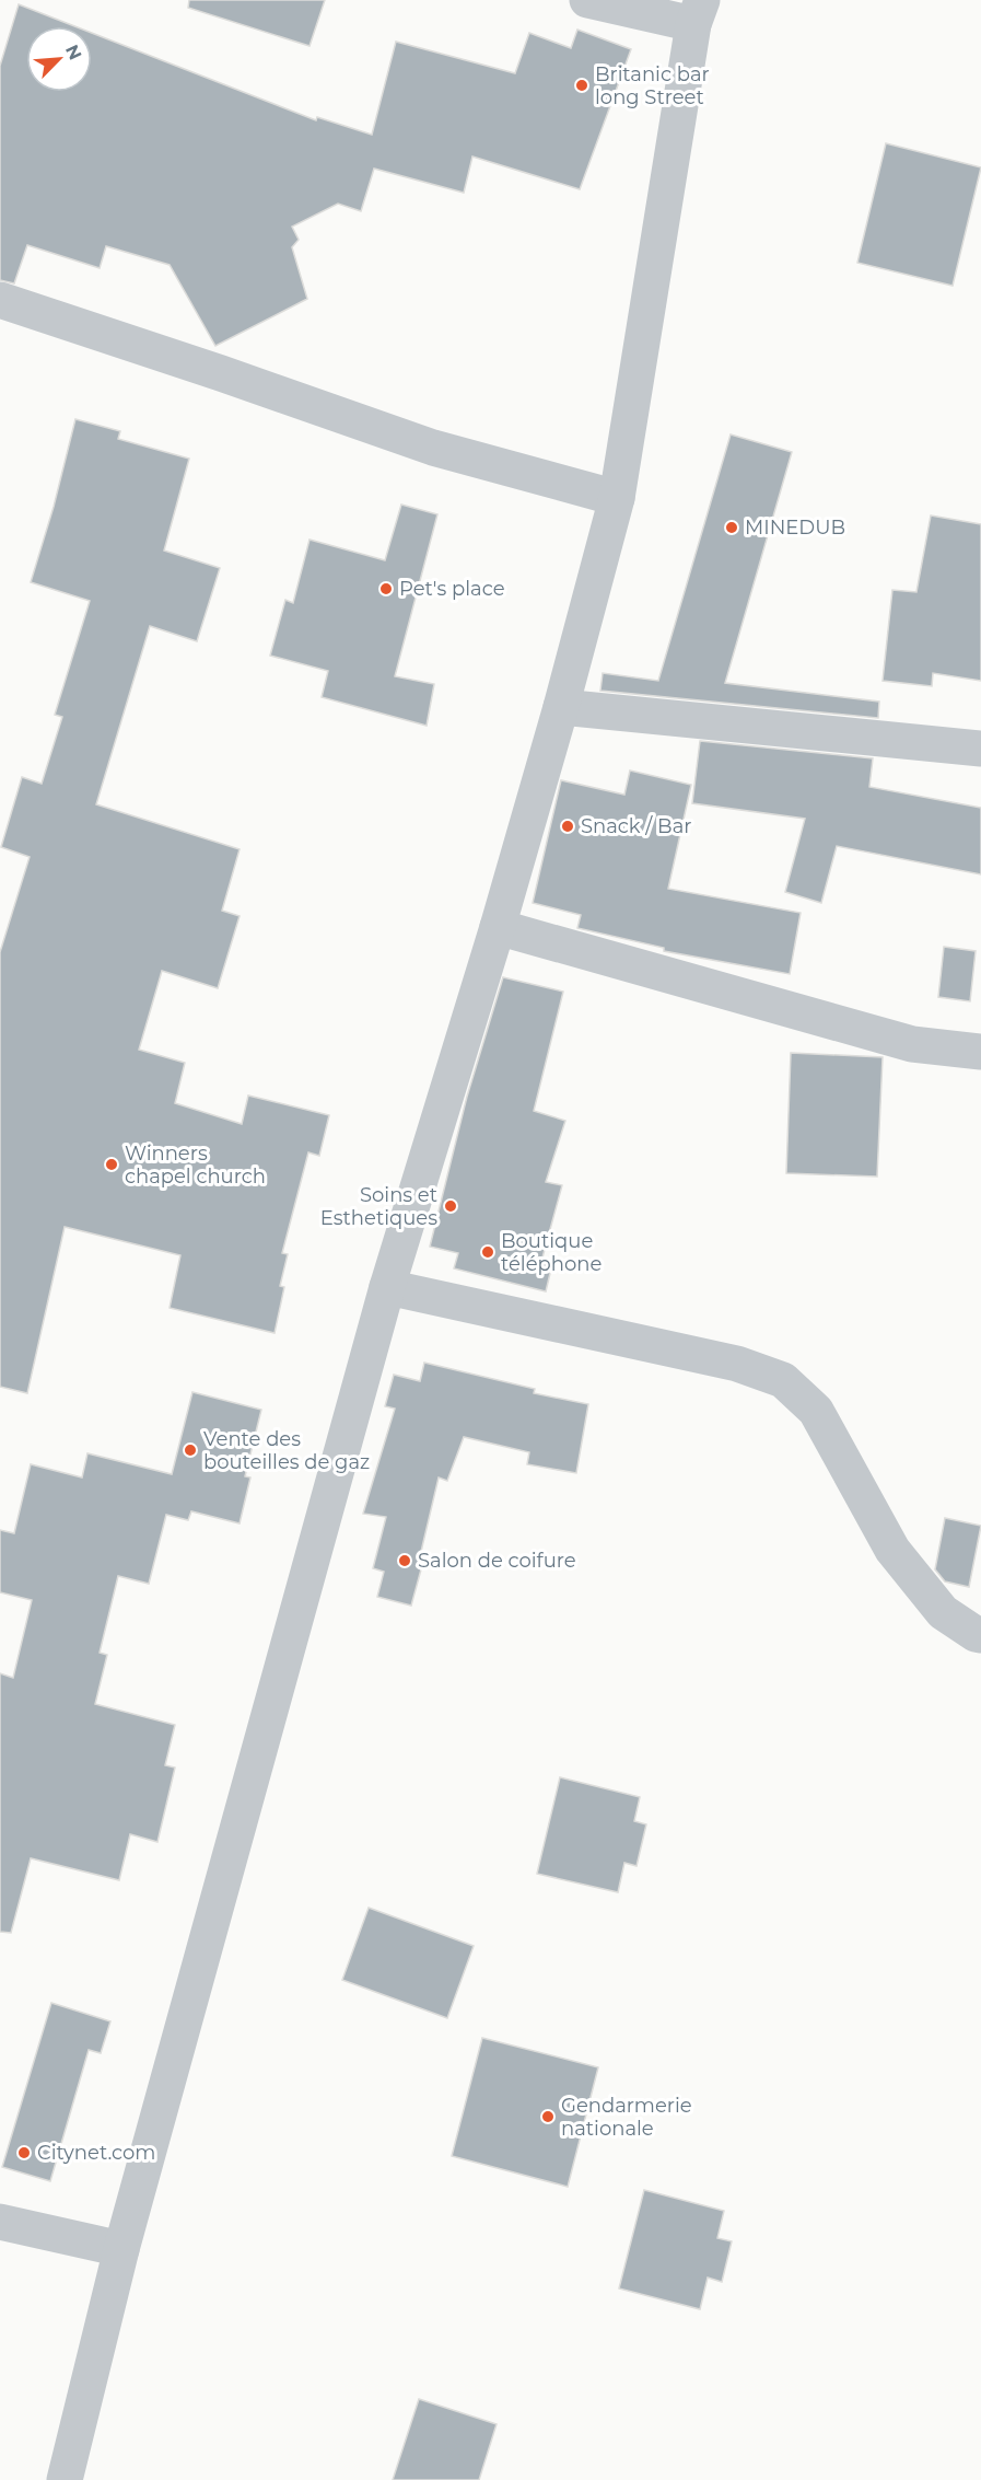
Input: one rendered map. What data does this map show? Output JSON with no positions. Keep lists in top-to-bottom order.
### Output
{
  "places": [
    "Britanic bar long Street",
    "MINEDUB",
    "Pet's place",
    "Snack / Bar",
    "Winners chapel church",
    "Soins et Esthetiques",
    "Boutique téléphone",
    "Vente des bouteilles de gaz",
    "Salon de coifure",
    "Gendarmerie nationale",
    "Citynet.com"
  ],
  "north": "top right"
}
